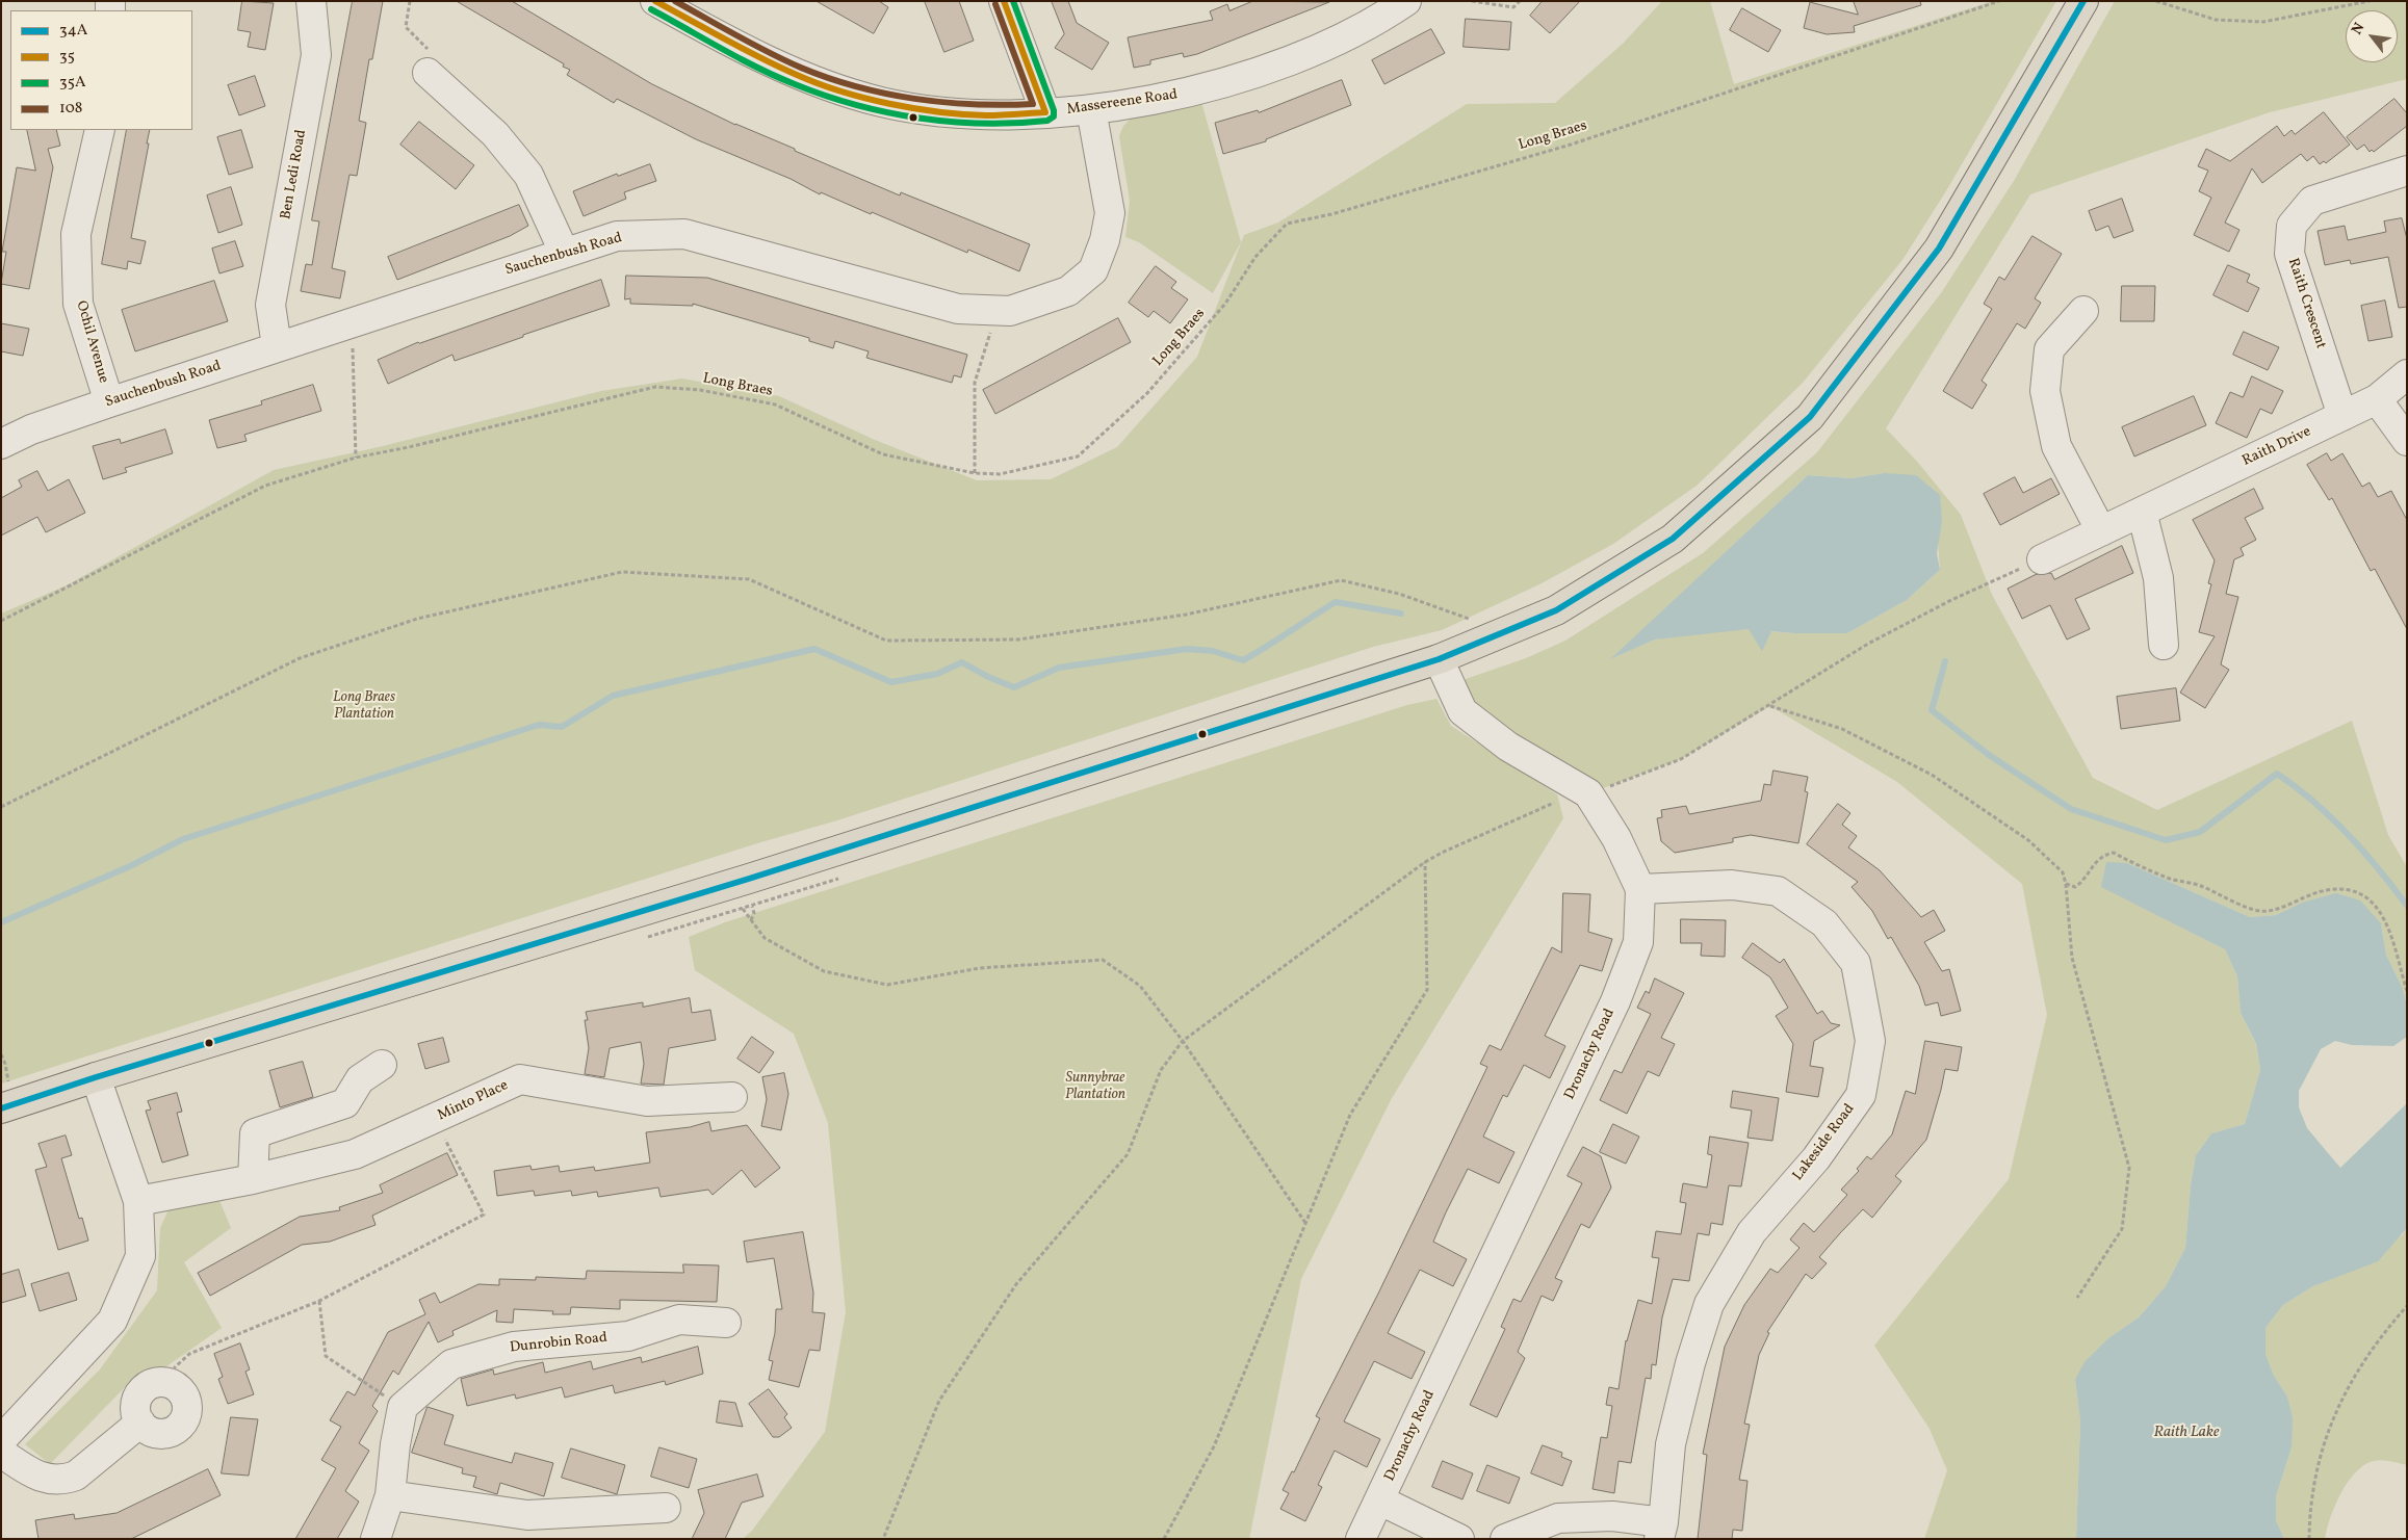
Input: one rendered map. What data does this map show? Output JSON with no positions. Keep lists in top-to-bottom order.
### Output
{
  "streets": {
    "street": [
      "Massereene Road",
      "Ben Ledi Road",
      "Sauchenbush Road",
      "Raith Crescent",
      "Ochil Avenue",
      "Raith Drive",
      "Dronachy Road",
      "Minto Place",
      "Lakeside Road",
      "Dunrobin Road"
    ],
    "path": ["Long Braes"]
  },
  "crossings": [
    ["Massereene Road", "Sauchenbush Road"],
    ["Ben Ledi Road", "Sauchenbush Road"],
    ["Sauchenbush Road", "Ochil Avenue"],
    ["Raith Crescent", "Raith Drive"],
    ["Dronachy Road", "Lakeside Road"]
  ],
  "water": ["Raith Lake"],
  "parks": ["Long Braes Plantation", "Sunnybrae Plantation"],
  "lines": [
    "transit line 34A",
    "transit line 35",
    "transit line 35A",
    "transit line 108"
  ],
  "legend": [
    "34A",
    "35",
    "35A",
    "108"
  ],
  "north": "top left"
}
